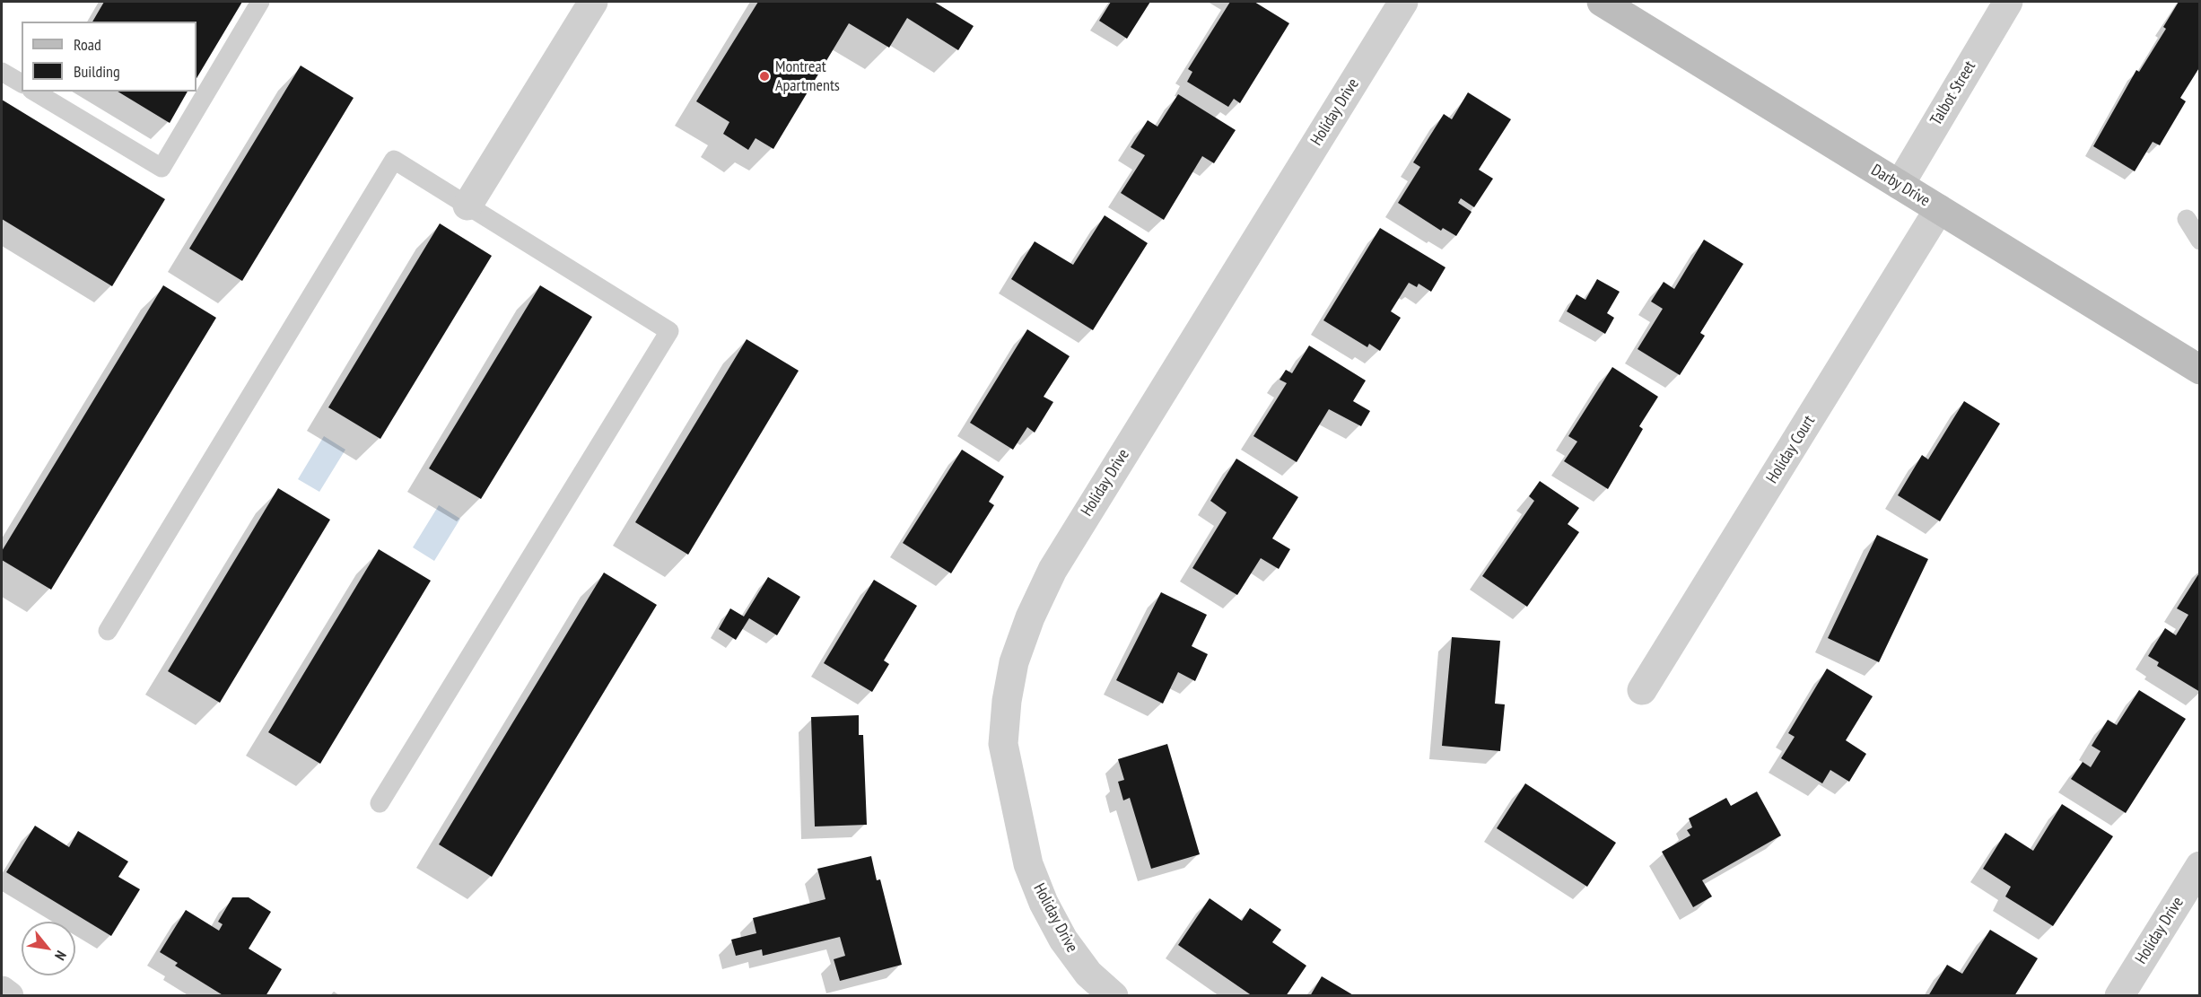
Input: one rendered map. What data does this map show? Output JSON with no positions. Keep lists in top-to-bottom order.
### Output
{
  "streets": {
    "main road": ["Darby Drive"],
    "street": ["Talbot Street", "Holiday Drive", "Holiday Court"]
  },
  "crossings": [
    ["Talbot Street", "Darby Drive"],
    ["Darby Drive", "Holiday Court"]
  ],
  "places": ["Montreat Apartments"],
  "legend": ["Road", "Building"],
  "north": "bottom right"
}
